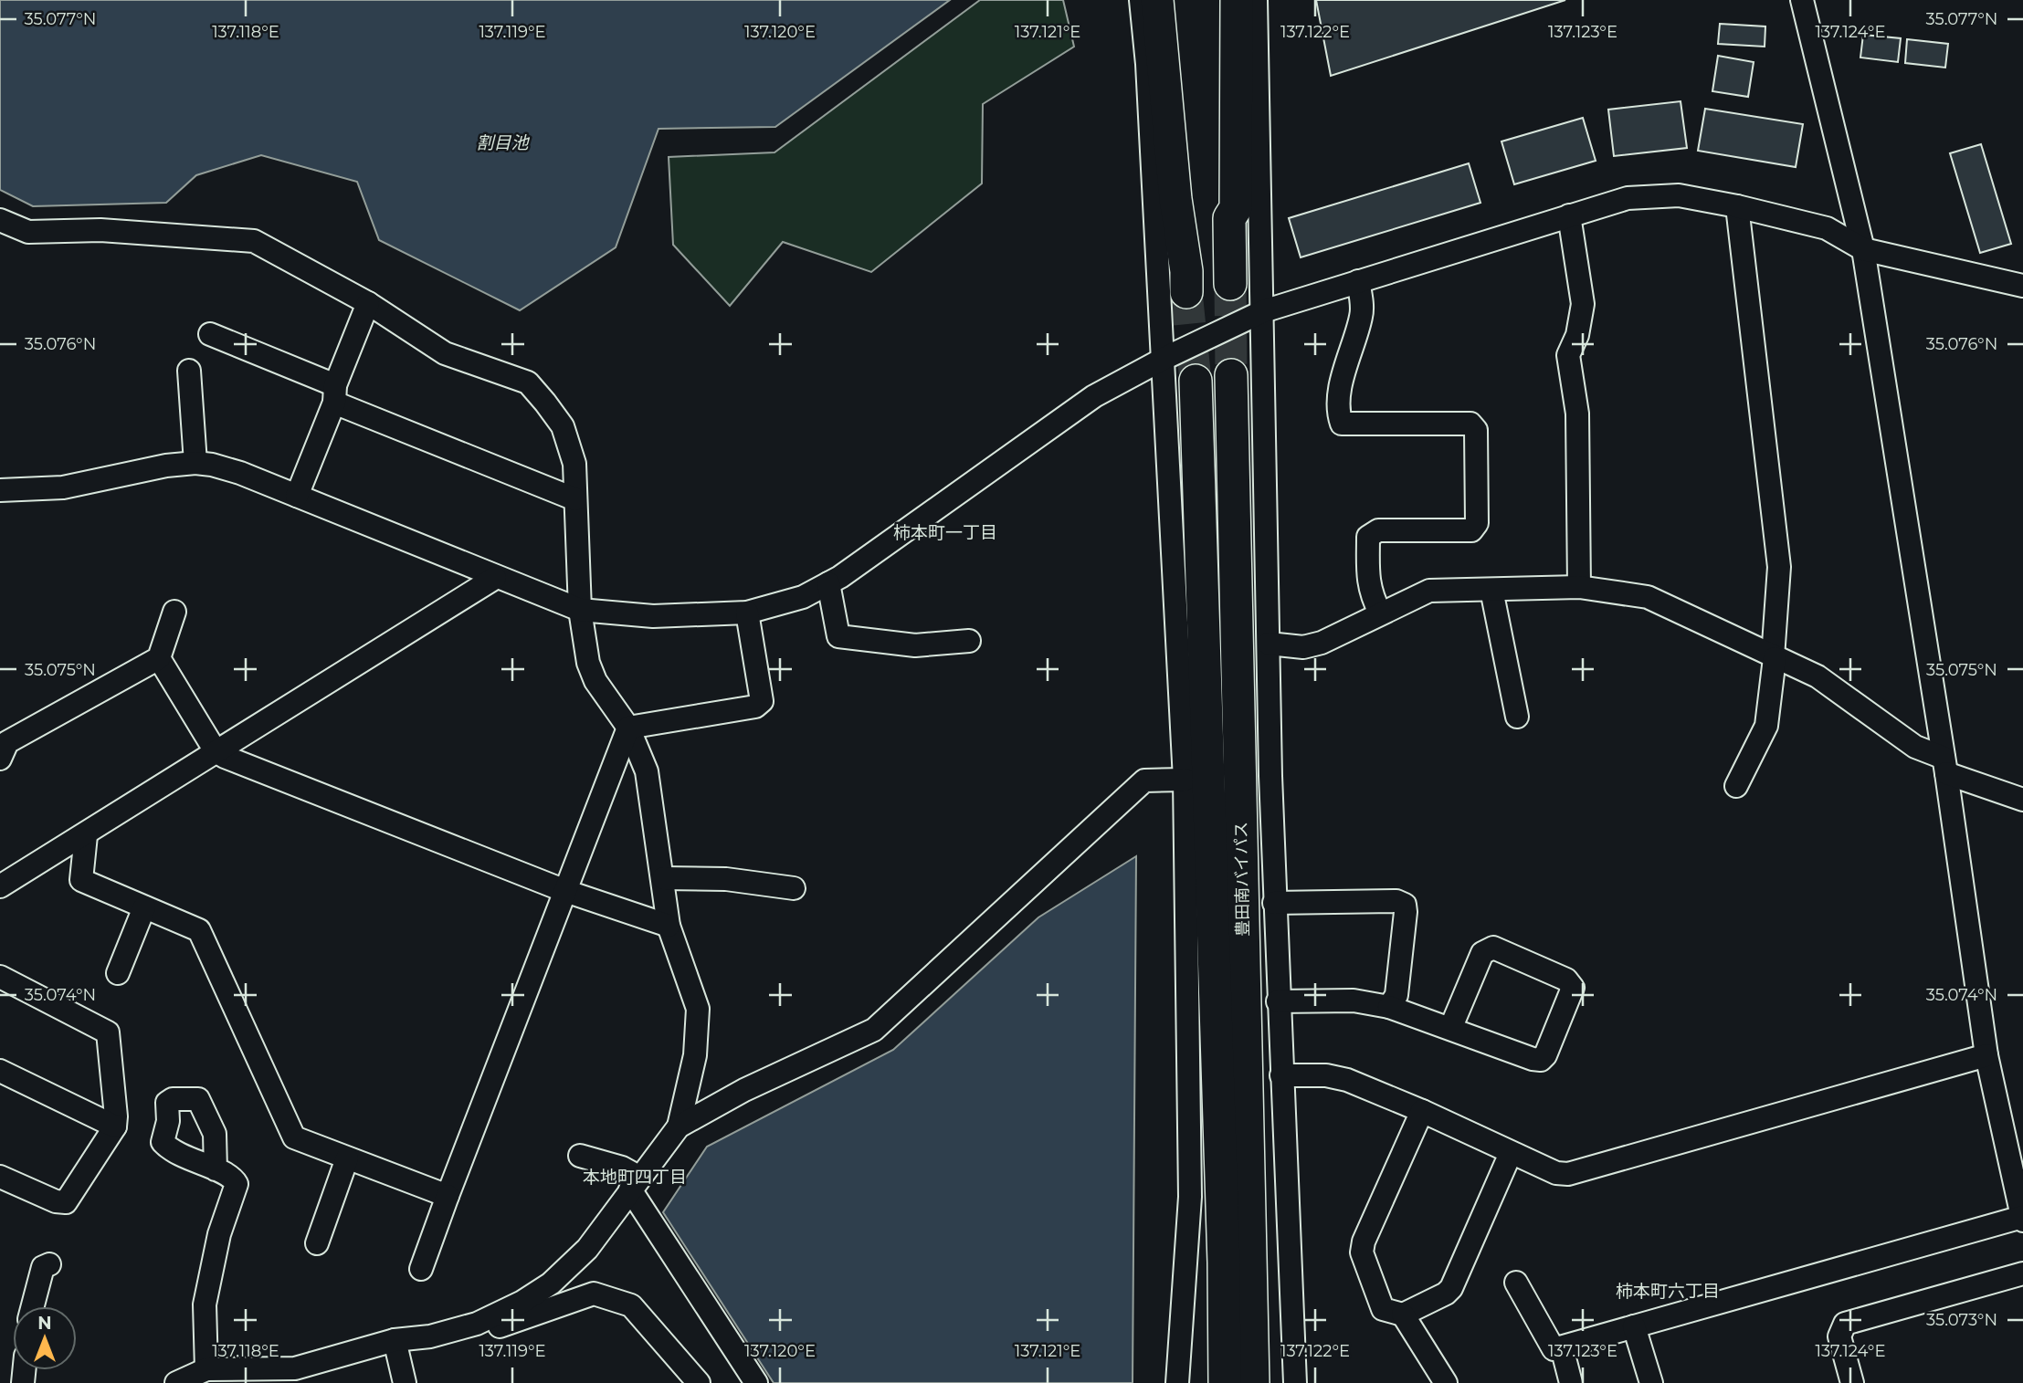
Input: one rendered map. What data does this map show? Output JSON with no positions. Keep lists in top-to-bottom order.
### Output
{
  "streets": {
    "highway": ["豊田南バイパス"]
  },
  "districts": ["柿本町一丁目", "本地町四丁目", "柿本町六丁目"],
  "water": ["割目池"],
  "north": "top",
  "coordinates": [
    "35.077°N",
    "137.118°E",
    "137.119°E",
    "137.120°E",
    "137.121°E",
    "137.122°E",
    "137.123°E",
    "137.124°E",
    "35.076°N",
    "35.075°N",
    "35.074°N",
    "35.073°N"
  ]
}
